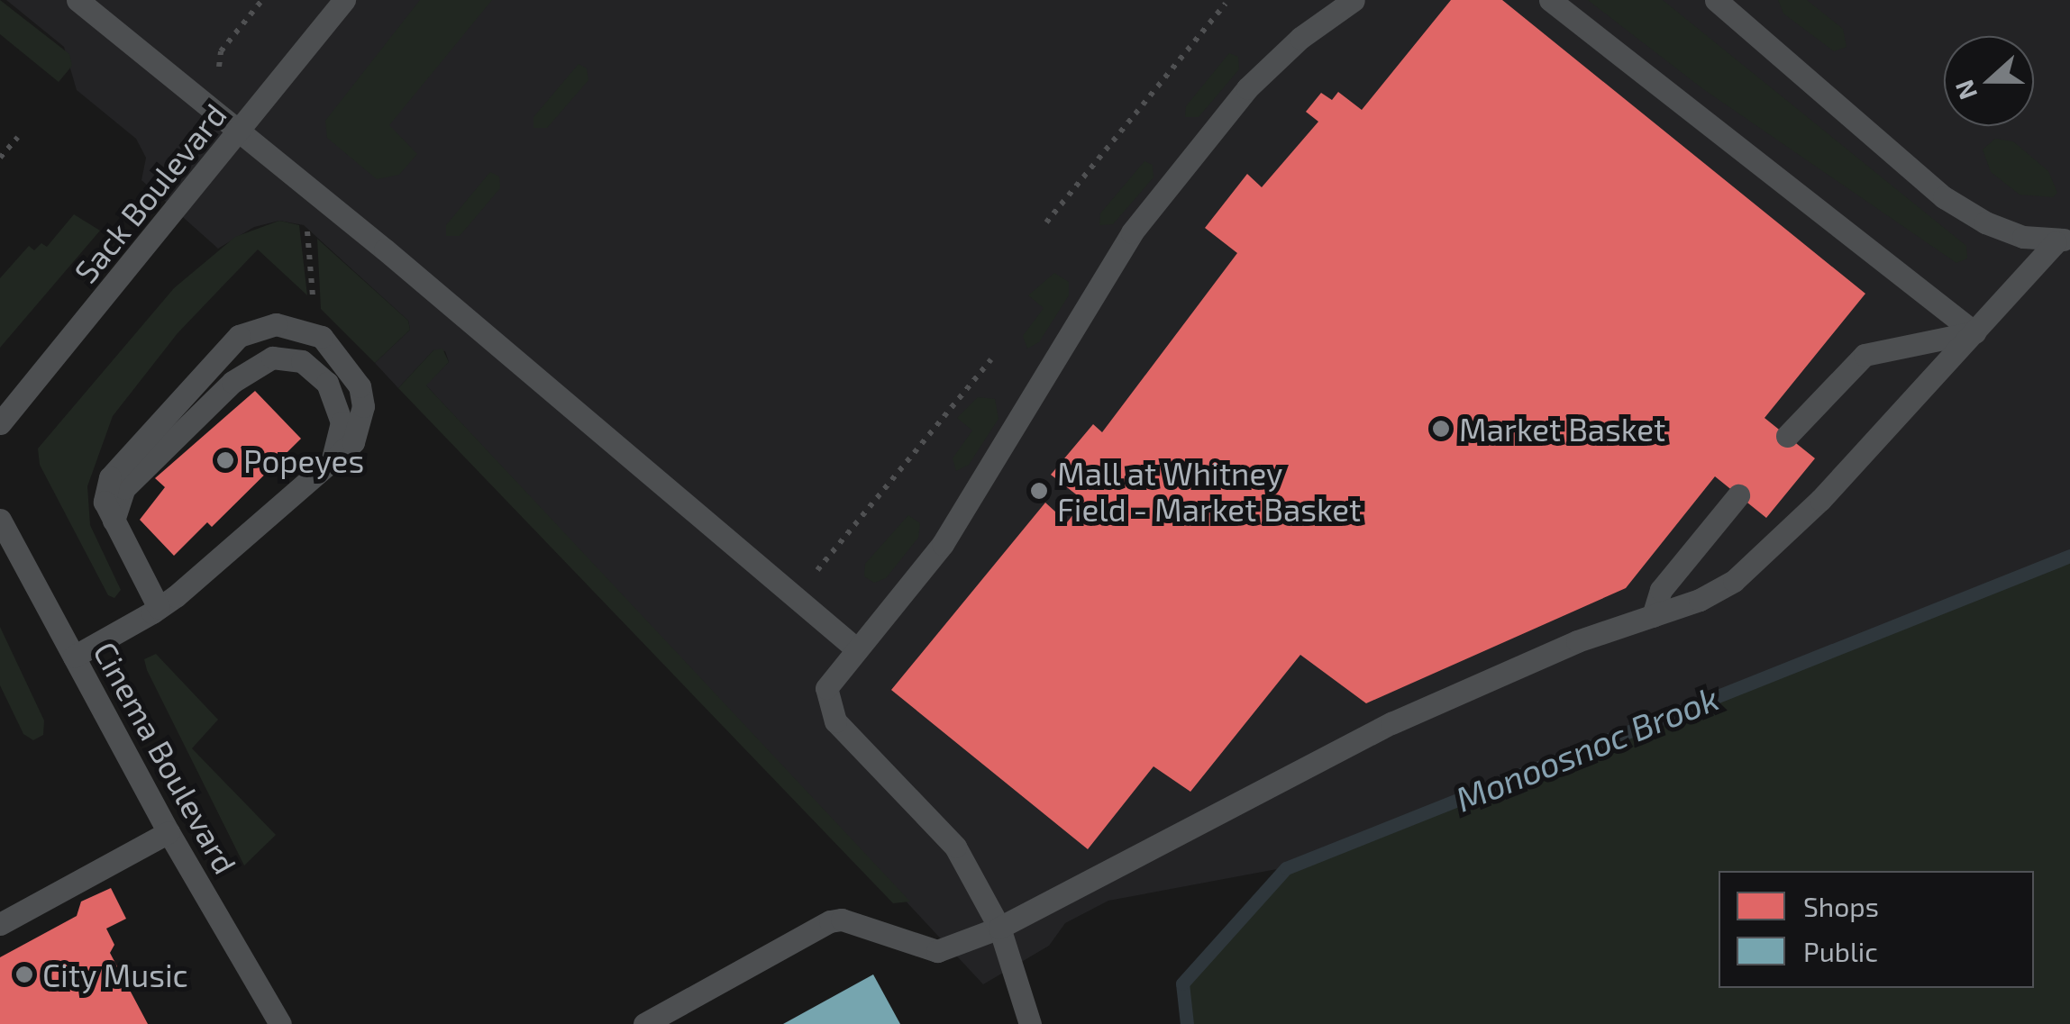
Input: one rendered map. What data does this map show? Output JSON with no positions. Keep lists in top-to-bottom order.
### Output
{
  "streets": {
    "lane": ["Sack Boulevard", "Cinema Boulevard"]
  },
  "water": ["Monoosnoc Brook"],
  "places": [
    "Market Basket",
    "Popeyes",
    "Mall at Whitney Field - Market Basket",
    "City Music"
  ],
  "legend": ["Shops", "Public"],
  "north": "left"
}
